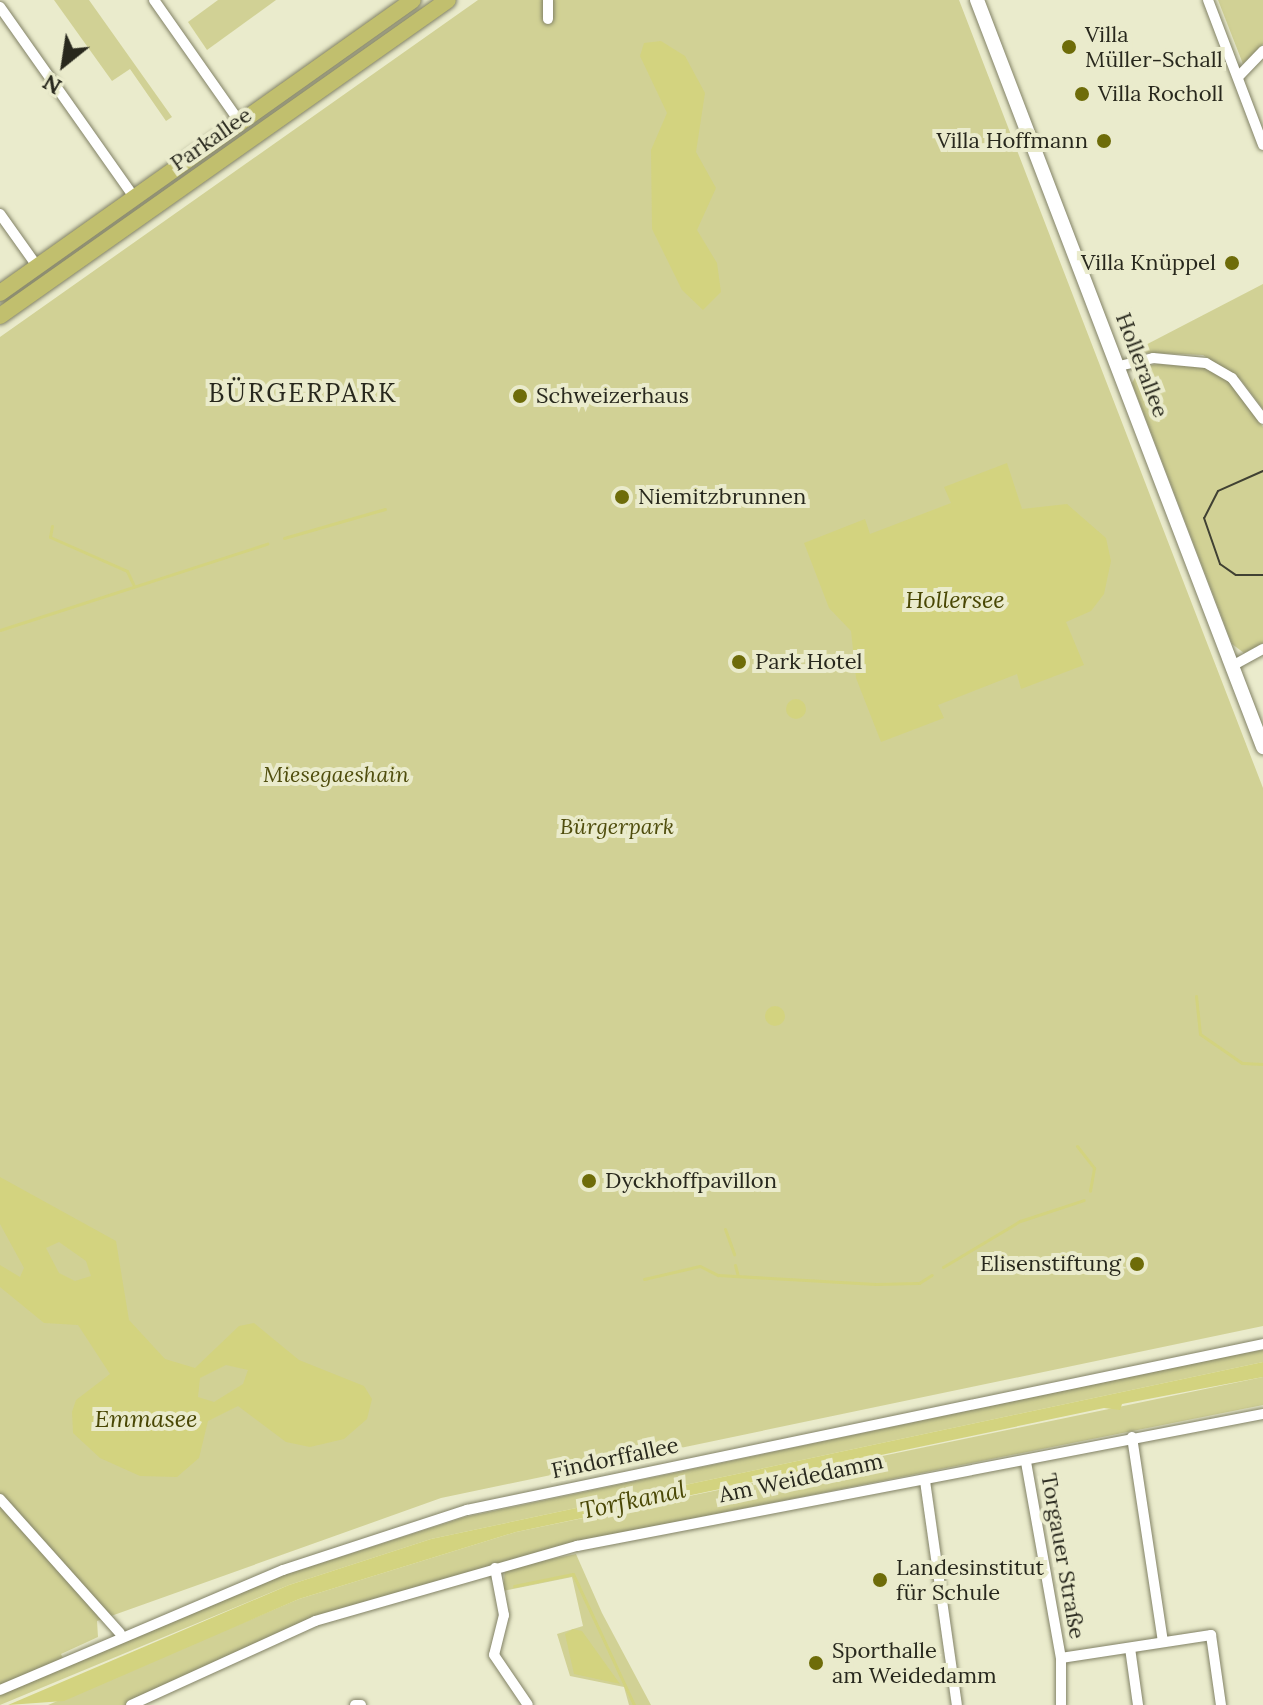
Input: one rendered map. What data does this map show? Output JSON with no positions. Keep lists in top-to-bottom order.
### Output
{
  "streets": {
    "main road": ["Parkallee", "Hollerallee"],
    "street": ["Findorffallee", "Am Weidedamm", "Torgauer Straße"]
  },
  "crossings": [
    ["Am Weidedamm", "Torgauer Straße"]
  ],
  "districts": ["BÜRGERPARK"],
  "water": ["Hollersee", "Emmasee", "Torfkanal"],
  "parks": ["Miesegaeshain", "Bürgerpark"],
  "places": [
    "Villa Müller-Schall",
    "Villa Rocholl",
    "Villa Hoffmann",
    "Villa Knüppel",
    "Schweizerhaus",
    "Niemitzbrunnen",
    "Park Hotel",
    "Dyckhoffpavillon",
    "Elisenstiftung",
    "Landesinstitut für Schule",
    "Sporthalle am Weidedamm"
  ],
  "north": "bottom left"
}
